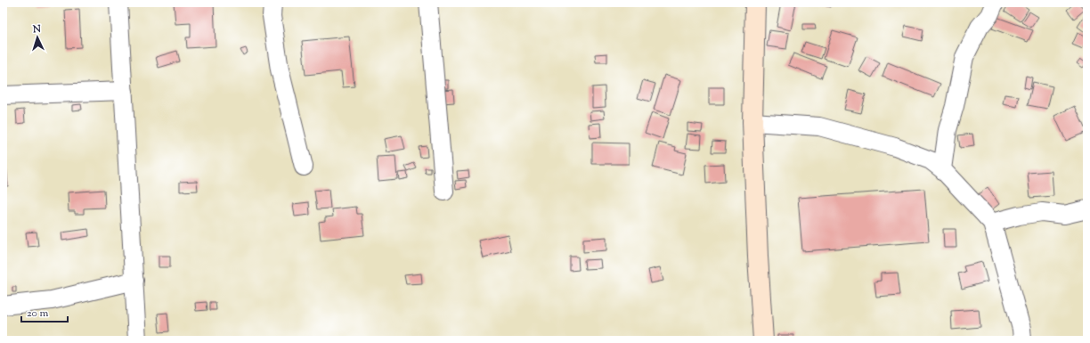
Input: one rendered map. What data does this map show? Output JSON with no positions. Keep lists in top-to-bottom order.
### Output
{
  "scale_bar": "20 m",
  "north": "top"
}
